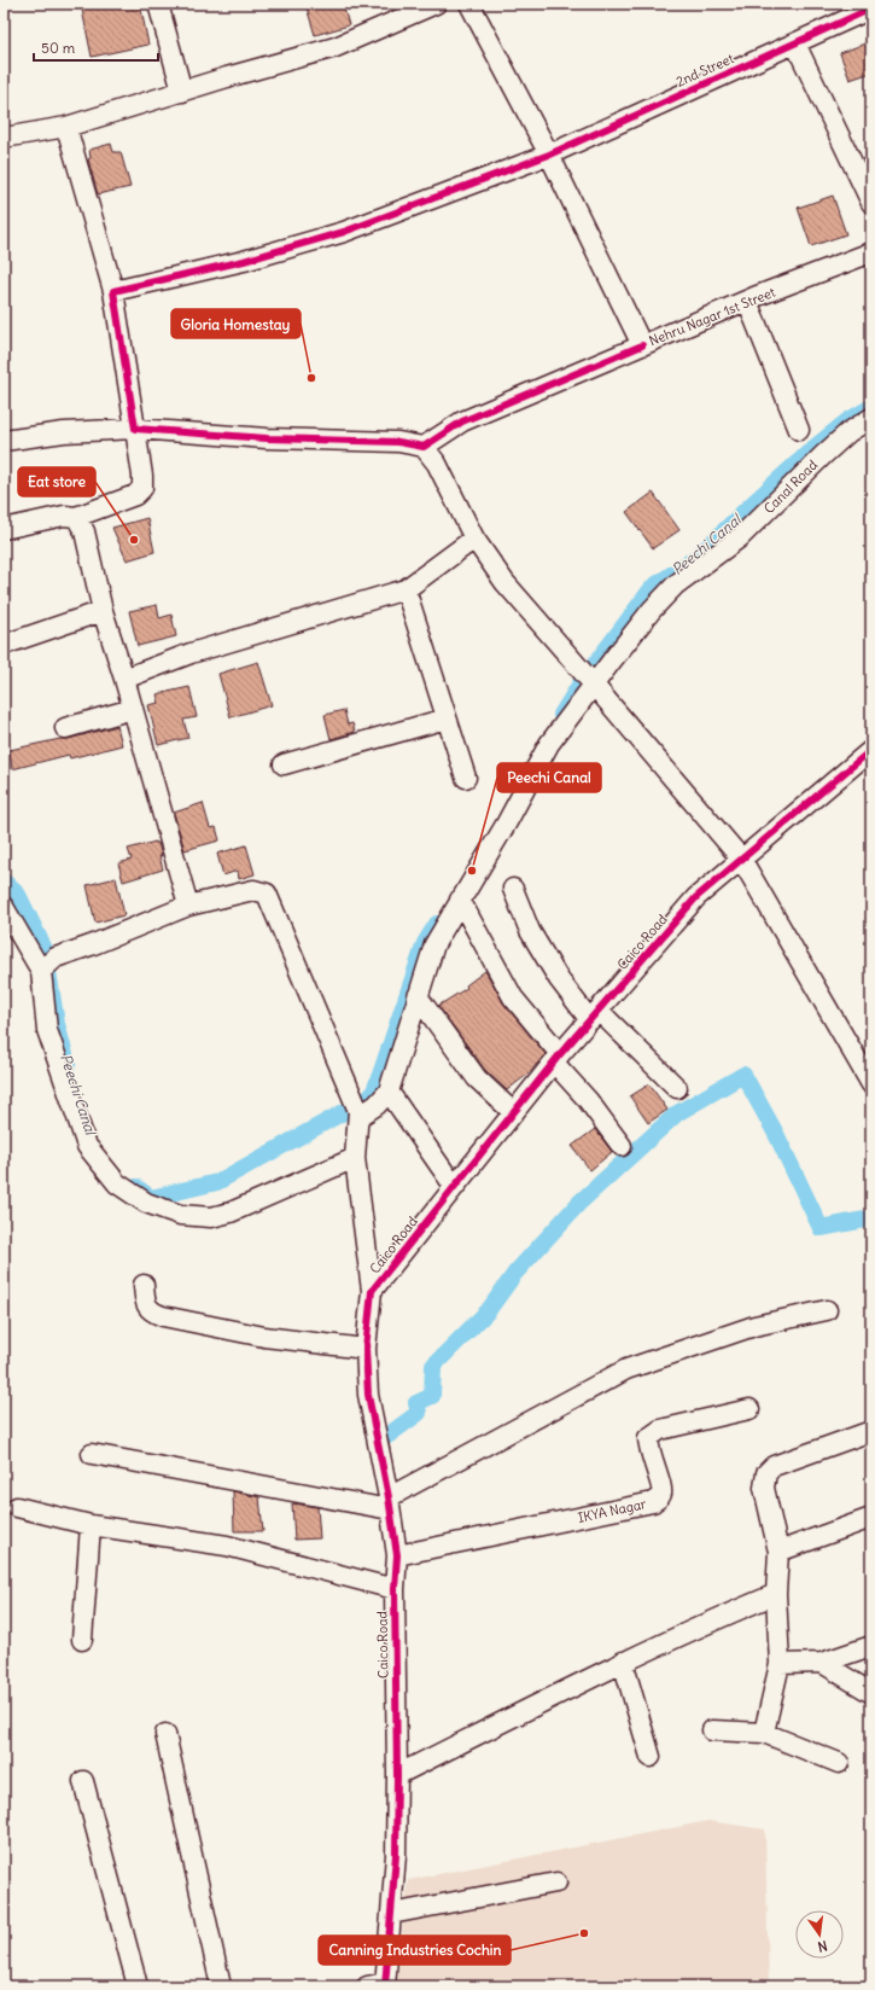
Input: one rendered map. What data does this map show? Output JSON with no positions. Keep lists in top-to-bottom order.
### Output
{
  "streets": {
    "street": [
      "2nd Street",
      "Nehru Nagar 1st Street",
      "Canal Road",
      "Caico Road",
      "IKYA Nagar"
    ]
  },
  "crossings": [
    ["2nd Street", "Nehru Nagar 1st Street"],
    ["Caico Road", "IKYA Nagar"]
  ],
  "water": ["Peechi Canal"],
  "places": [
    "Gloria Homestay",
    "Eat store",
    "Peechi Canal",
    "Canning Industries Cochin"
  ],
  "scale_bar": "50 m",
  "north": "bottom"
}
